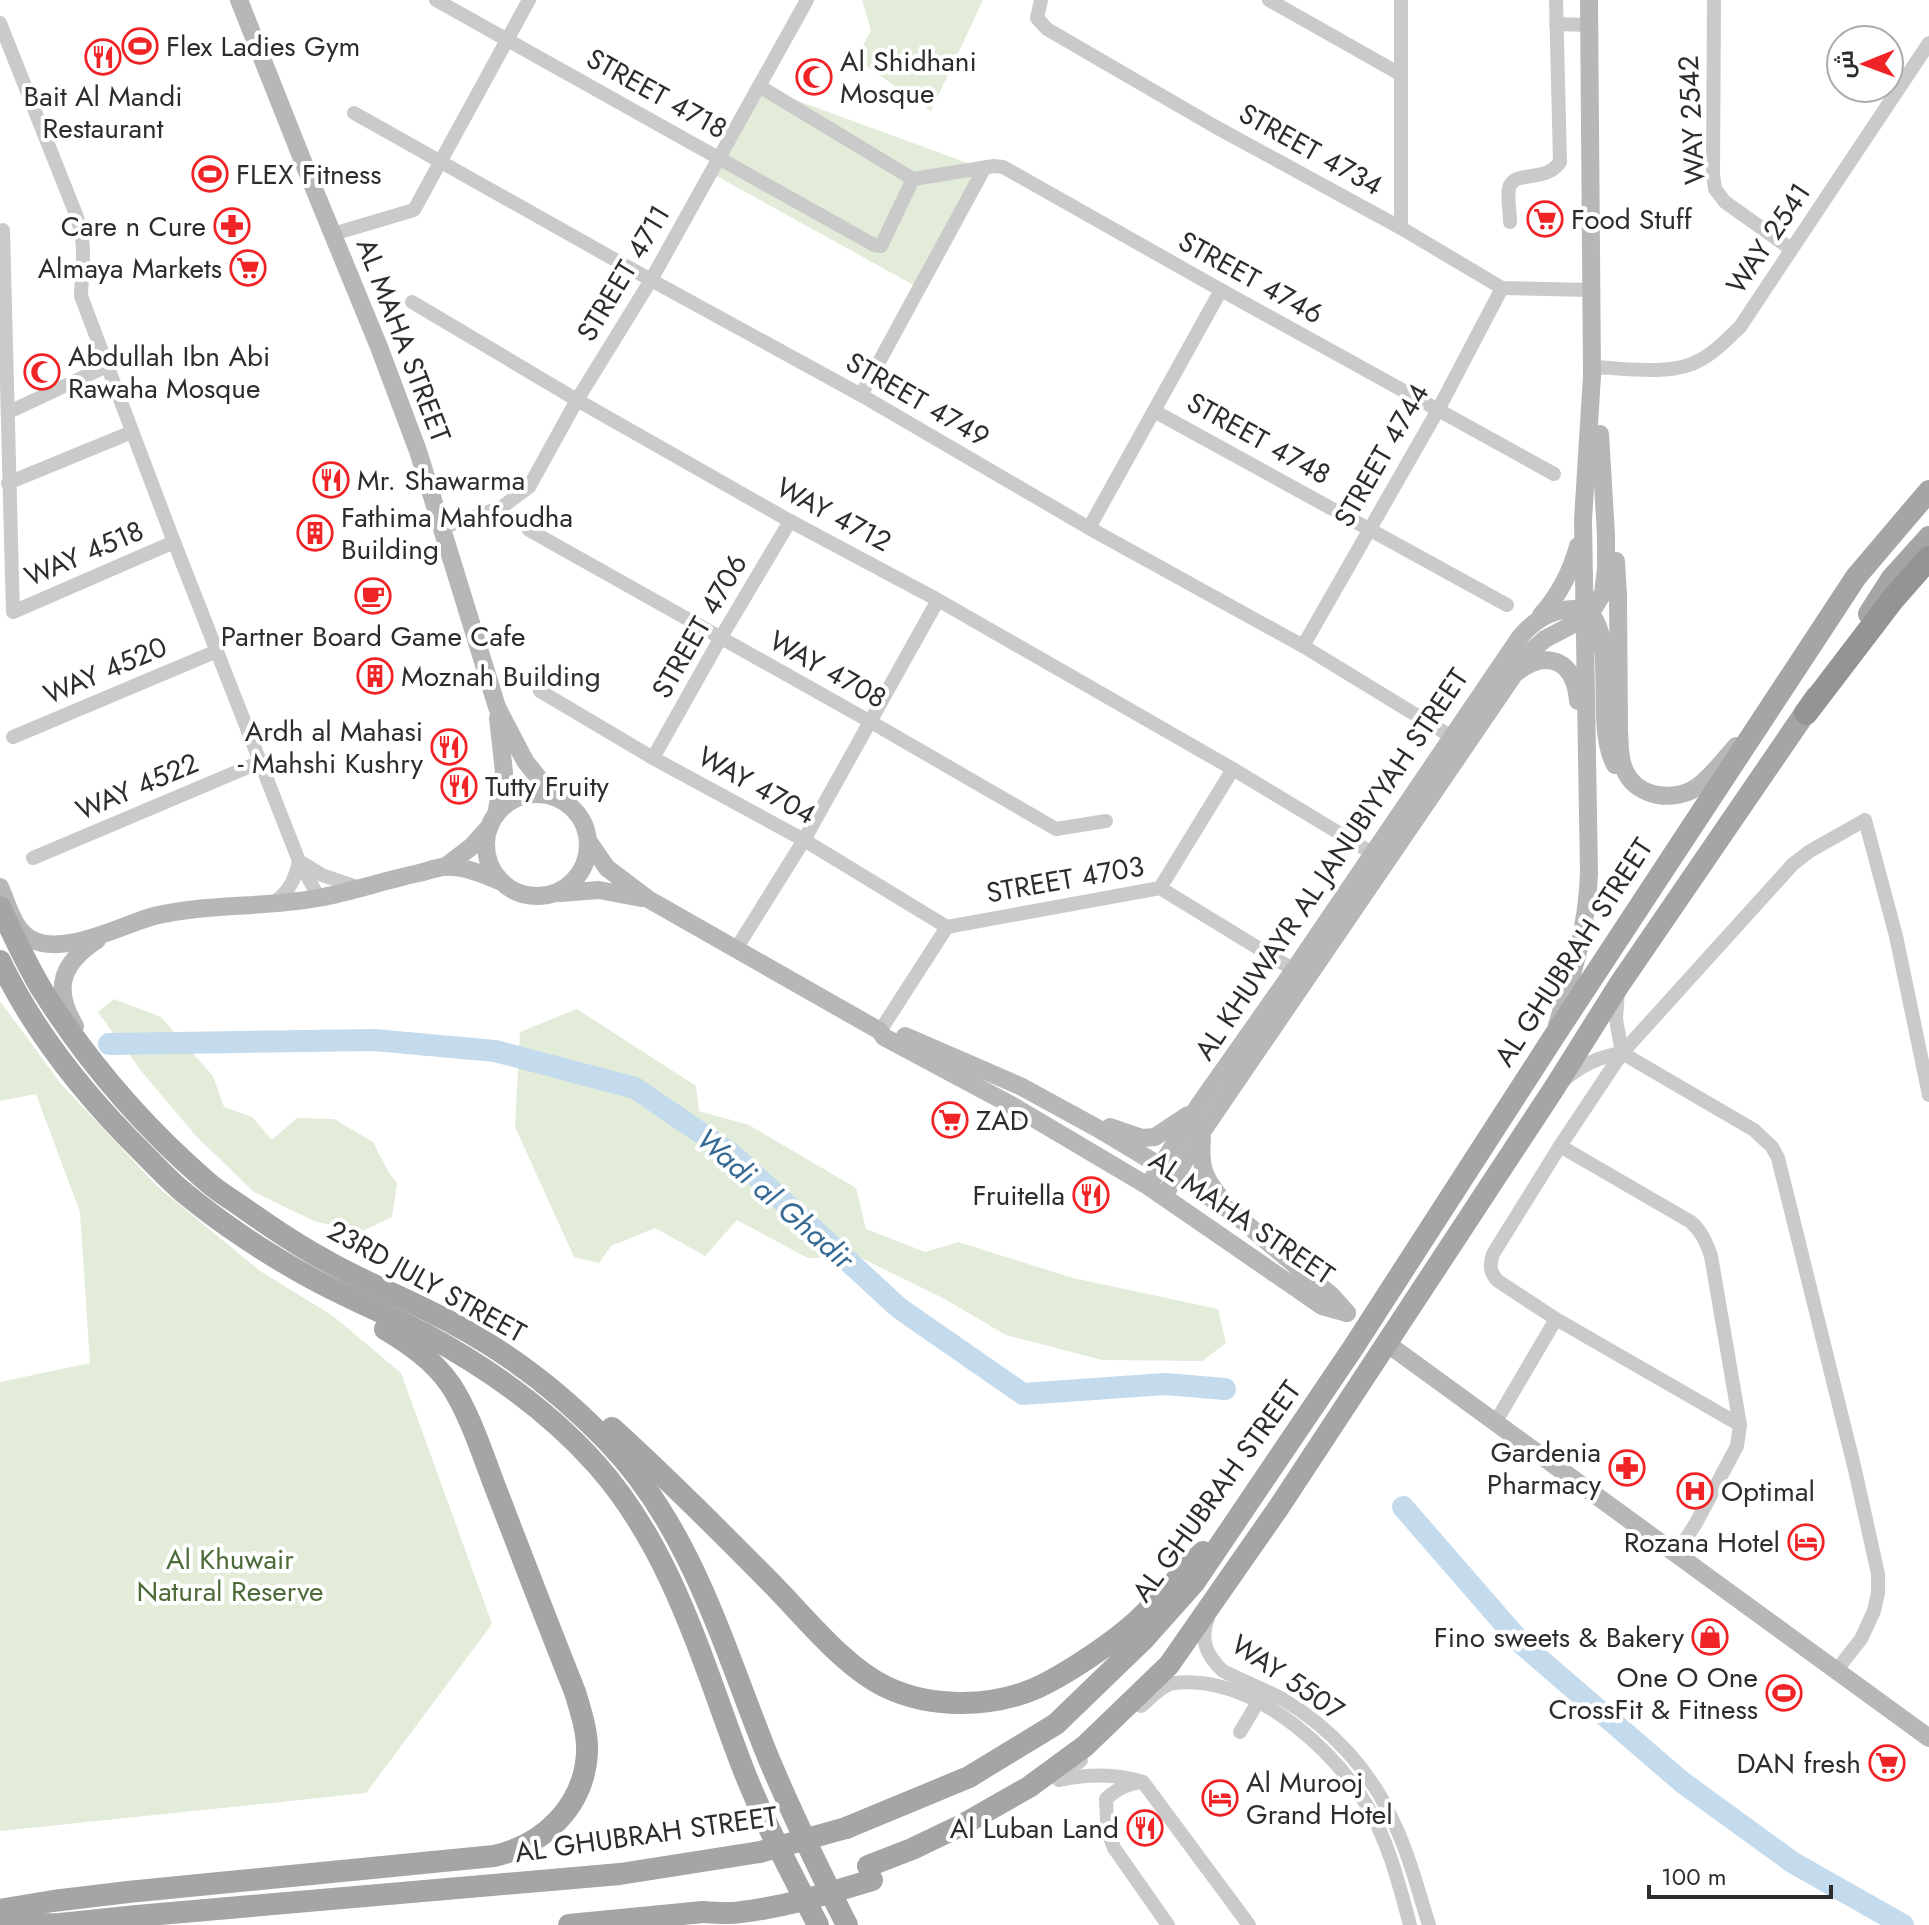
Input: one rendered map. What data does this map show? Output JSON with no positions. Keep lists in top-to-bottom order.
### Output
{
  "streets": {
    "main road": ["AL GHUBRAH STREET", "23RD JULY STREET"],
    "street": [
      "STREET 4718",
      "WAY 2542",
      "STREET 4734",
      "WAY 2541",
      "STREET 4711",
      "STREET 4746",
      "AL MAHA STREET",
      "STREET 4749",
      "STREET 4748",
      "STREET 4744",
      "WAY 4712",
      "WAY 4518",
      "STREET 4706",
      "WAY 4708",
      "WAY 4520",
      "WAY 4704",
      "WAY 4522",
      "AL KHUWAYR AL JANUBIYYAH STREET",
      "STREET 4703",
      "WAY 5507"
    ]
  },
  "crossings": [
    ["STREET 4718", "STREET 4711"],
    ["STREET 4718", "STREET 4746"],
    ["WAY 2542", "WAY 2541"],
    ["STREET 4734", "STREET 4744"],
    ["STREET 4711", "AL MAHA STREET"],
    ["STREET 4711", "STREET 4749"],
    ["STREET 4711", "WAY 4712"],
    ["STREET 4746", "STREET 4744"],
    ["AL MAHA STREET", "AL KHUWAYR AL JANUBIYYAH STREET"],
    ["STREET 4749", "STREET 4744"],
    ["STREET 4749", "AL KHUWAYR AL JANUBIYYAH STREET"],
    ["STREET 4748", "STREET 4744"],
    ["WAY 4712", "STREET 4706"],
    ["WAY 4712", "AL KHUWAYR AL JANUBIYYAH STREET"],
    ["STREET 4706", "WAY 4708"],
    ["STREET 4706", "WAY 4704"],
    ["WAY 4704", "STREET 4703"],
    ["AL KHUWAYR AL JANUBIYYAH STREET", "STREET 4703"],
    ["AL GHUBRAH STREET", "WAY 5507"]
  ],
  "water": ["Wadi al Ghadir"],
  "parks": ["Al Khuwair Natural Reserve"],
  "places": {
    "sports": ["Flex Ladies Gym", "FLEX Fitness", "One O One CrossFit & Fitness"],
    "restaurant": [
      "Bait Al Mandi Restaurant",
      "Mr. Shawarma",
      "Ardh al Mahasi - Mahshi Kushry",
      "Tutty Fruity",
      "Fruitella",
      "Al Luban Land"
    ],
    "mosque": ["Al Shidhani Mosque", "Abdullah Ibn Abi Rawaha Mosque"],
    "supermarket": [
      "Food Stuff",
      "Almaya Markets",
      "ZAD",
      "DAN fresh"
    ],
    "pharmacy": ["Care n Cure", "Gardenia Pharmacy"],
    "building": ["Fathima Mahfoudha Building", "Moznah Building"],
    "cafe": ["Partner Board Game Cafe"],
    "hospital": ["Optimal"],
    "hotel": ["Rozana Hotel", "Al Murooj Grand Hotel"],
    "shop": ["Fino sweets & Bakery"]
  },
  "scale_bar": "100 m",
  "north": "left"
}
